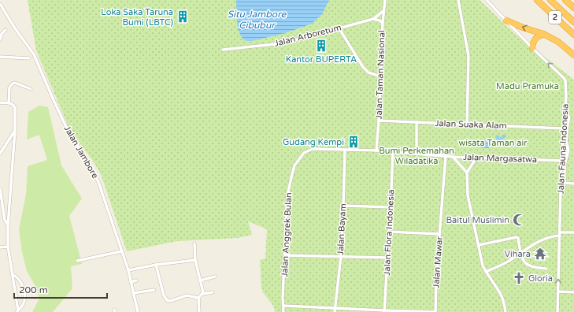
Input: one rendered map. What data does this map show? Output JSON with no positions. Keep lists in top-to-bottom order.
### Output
{
  "streets": {
    "highway": ["2"],
    "street": [
      "Jalan Arboretum",
      "Jalan Taman Nasional",
      "Jalan Suaka Alam",
      "Jalan Fauna Indonesia",
      "Jalan Jambore",
      "Jalan Margasatwa",
      "Jalan Bayam",
      "Jalan Flora Indonesia",
      "Jalan Anggrek Bulan",
      "Jalan Mawar"
    ]
  },
  "crossings": [
    ["Jalan Arboretum", "Jalan Taman Nasional"],
    ["Jalan Taman Nasional", "Jalan Suaka Alam"],
    ["Jalan Taman Nasional", "Jalan Margasatwa"],
    ["Jalan Suaka Alam", "Jalan Fauna Indonesia"],
    ["Jalan Fauna Indonesia", "Jalan Margasatwa"],
    ["Jalan Margasatwa", "Jalan Bayam"],
    ["Jalan Margasatwa", "Jalan Flora Indonesia"],
    ["Jalan Margasatwa", "Jalan Anggrek Bulan"],
    ["Jalan Margasatwa", "Jalan Mawar"],
    ["Jalan Bayam", "Jalan Anggrek Bulan"]
  ],
  "one_way": ["Jalan Fauna Indonesia"],
  "water": ["Situ Jambore Cibubur"],
  "parks": ["Madu Pramuka", "wisata Taman air", "Bumi Perkemahan Wiladatika"],
  "places": {
    "building": ["Loka Saka Taruna Bumi (LBTC)", "Kantor BUPERTA", "Gudang Kempi"],
    "mosque": ["Baitul Muslimin"],
    "temple": ["Vihara"],
    "church": ["Gloria"]
  },
  "scale_bar": "200 m"
}
